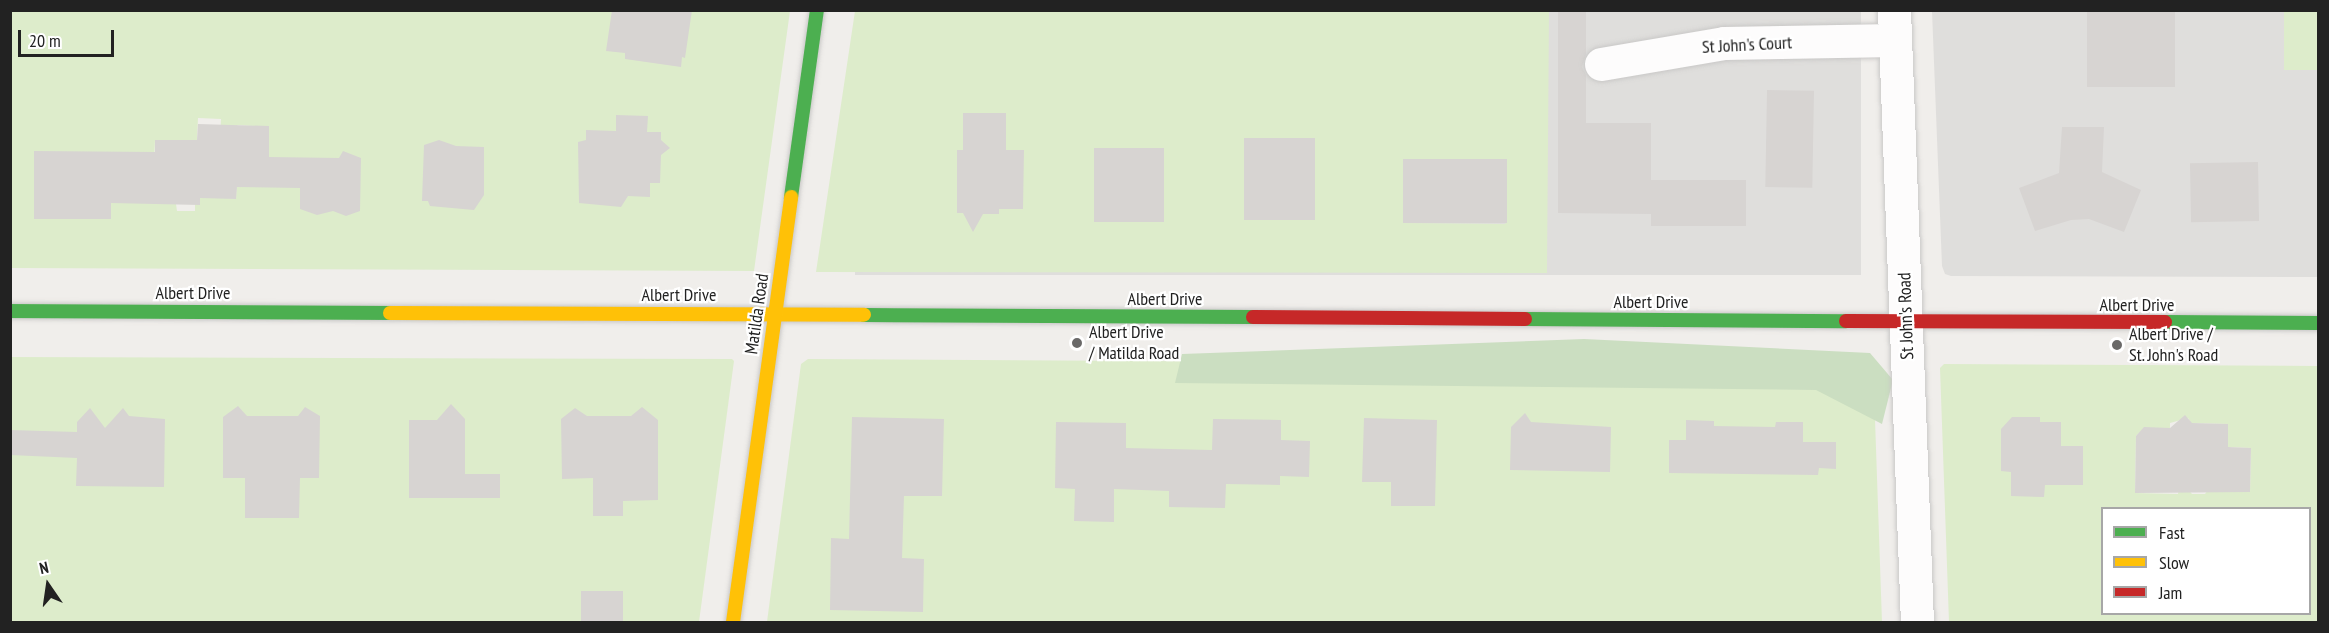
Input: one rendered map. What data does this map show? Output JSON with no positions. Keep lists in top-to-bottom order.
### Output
{
  "streets": {
    "street": [
      "St John's Court",
      "Albert Drive",
      "Matilda Road",
      "St John's Road"
    ]
  },
  "crossings": [
    ["St John's Court", "St John's Road"],
    ["Albert Drive", "Matilda Road"],
    ["Albert Drive", "St John's Road"]
  ],
  "places": ["Albert Drive / Matilda Road", "Albert Drive / St. John's Road"],
  "legend": ["Fast", "Slow", "Jam"],
  "scale_bar": "20 m",
  "north": "top"
}
